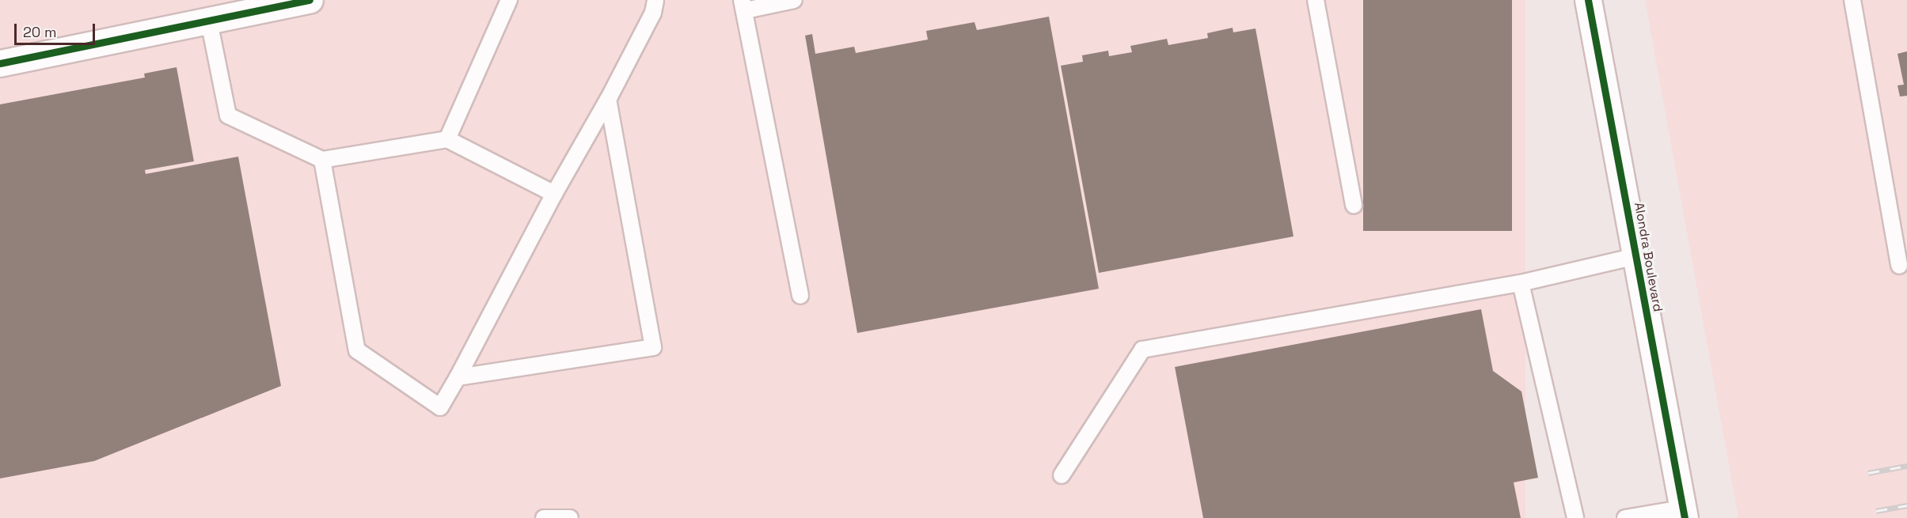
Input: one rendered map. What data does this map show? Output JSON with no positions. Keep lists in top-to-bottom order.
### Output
{
  "streets": {
    "main road": ["Alondra Boulevard"]
  },
  "scale_bar": "20 m"
}
